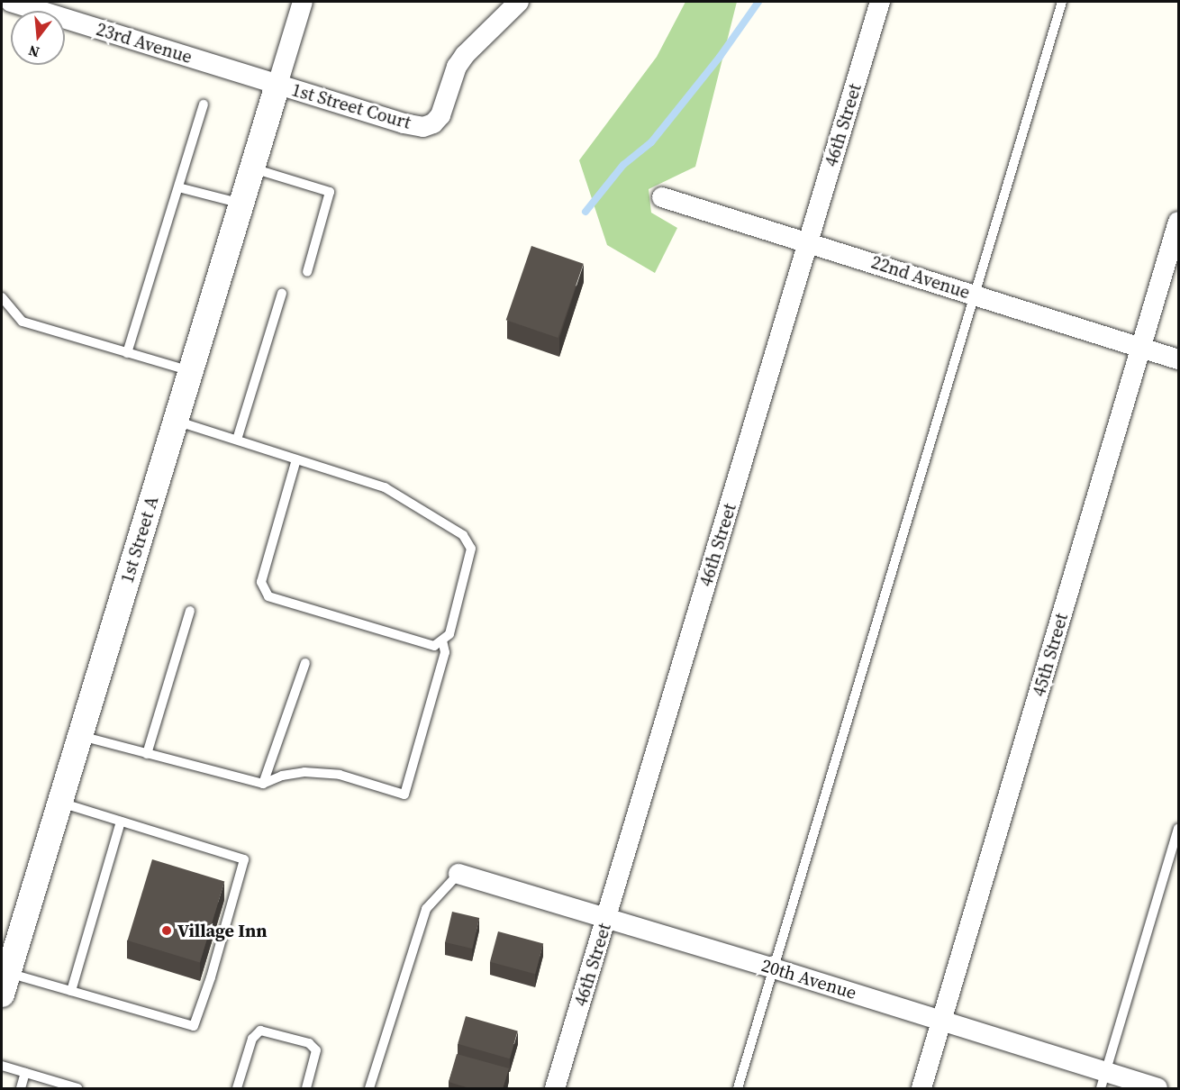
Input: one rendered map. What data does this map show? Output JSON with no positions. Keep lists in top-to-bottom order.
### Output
{
  "streets": {
    "street": [
      "23rd Avenue",
      "1st Street Court",
      "46th Street",
      "22nd Avenue",
      "1st Street A",
      "45th Street",
      "20th Avenue"
    ]
  },
  "crossings": [
    ["23rd Avenue", "1st Street Court"],
    ["23rd Avenue", "1st Street A"],
    ["1st Street Court", "1st Street A"],
    ["46th Street", "22nd Avenue"],
    ["46th Street", "20th Avenue"],
    ["22nd Avenue", "45th Street"],
    ["45th Street", "20th Avenue"]
  ],
  "places": ["Village Inn"],
  "north": "bottom"
}
